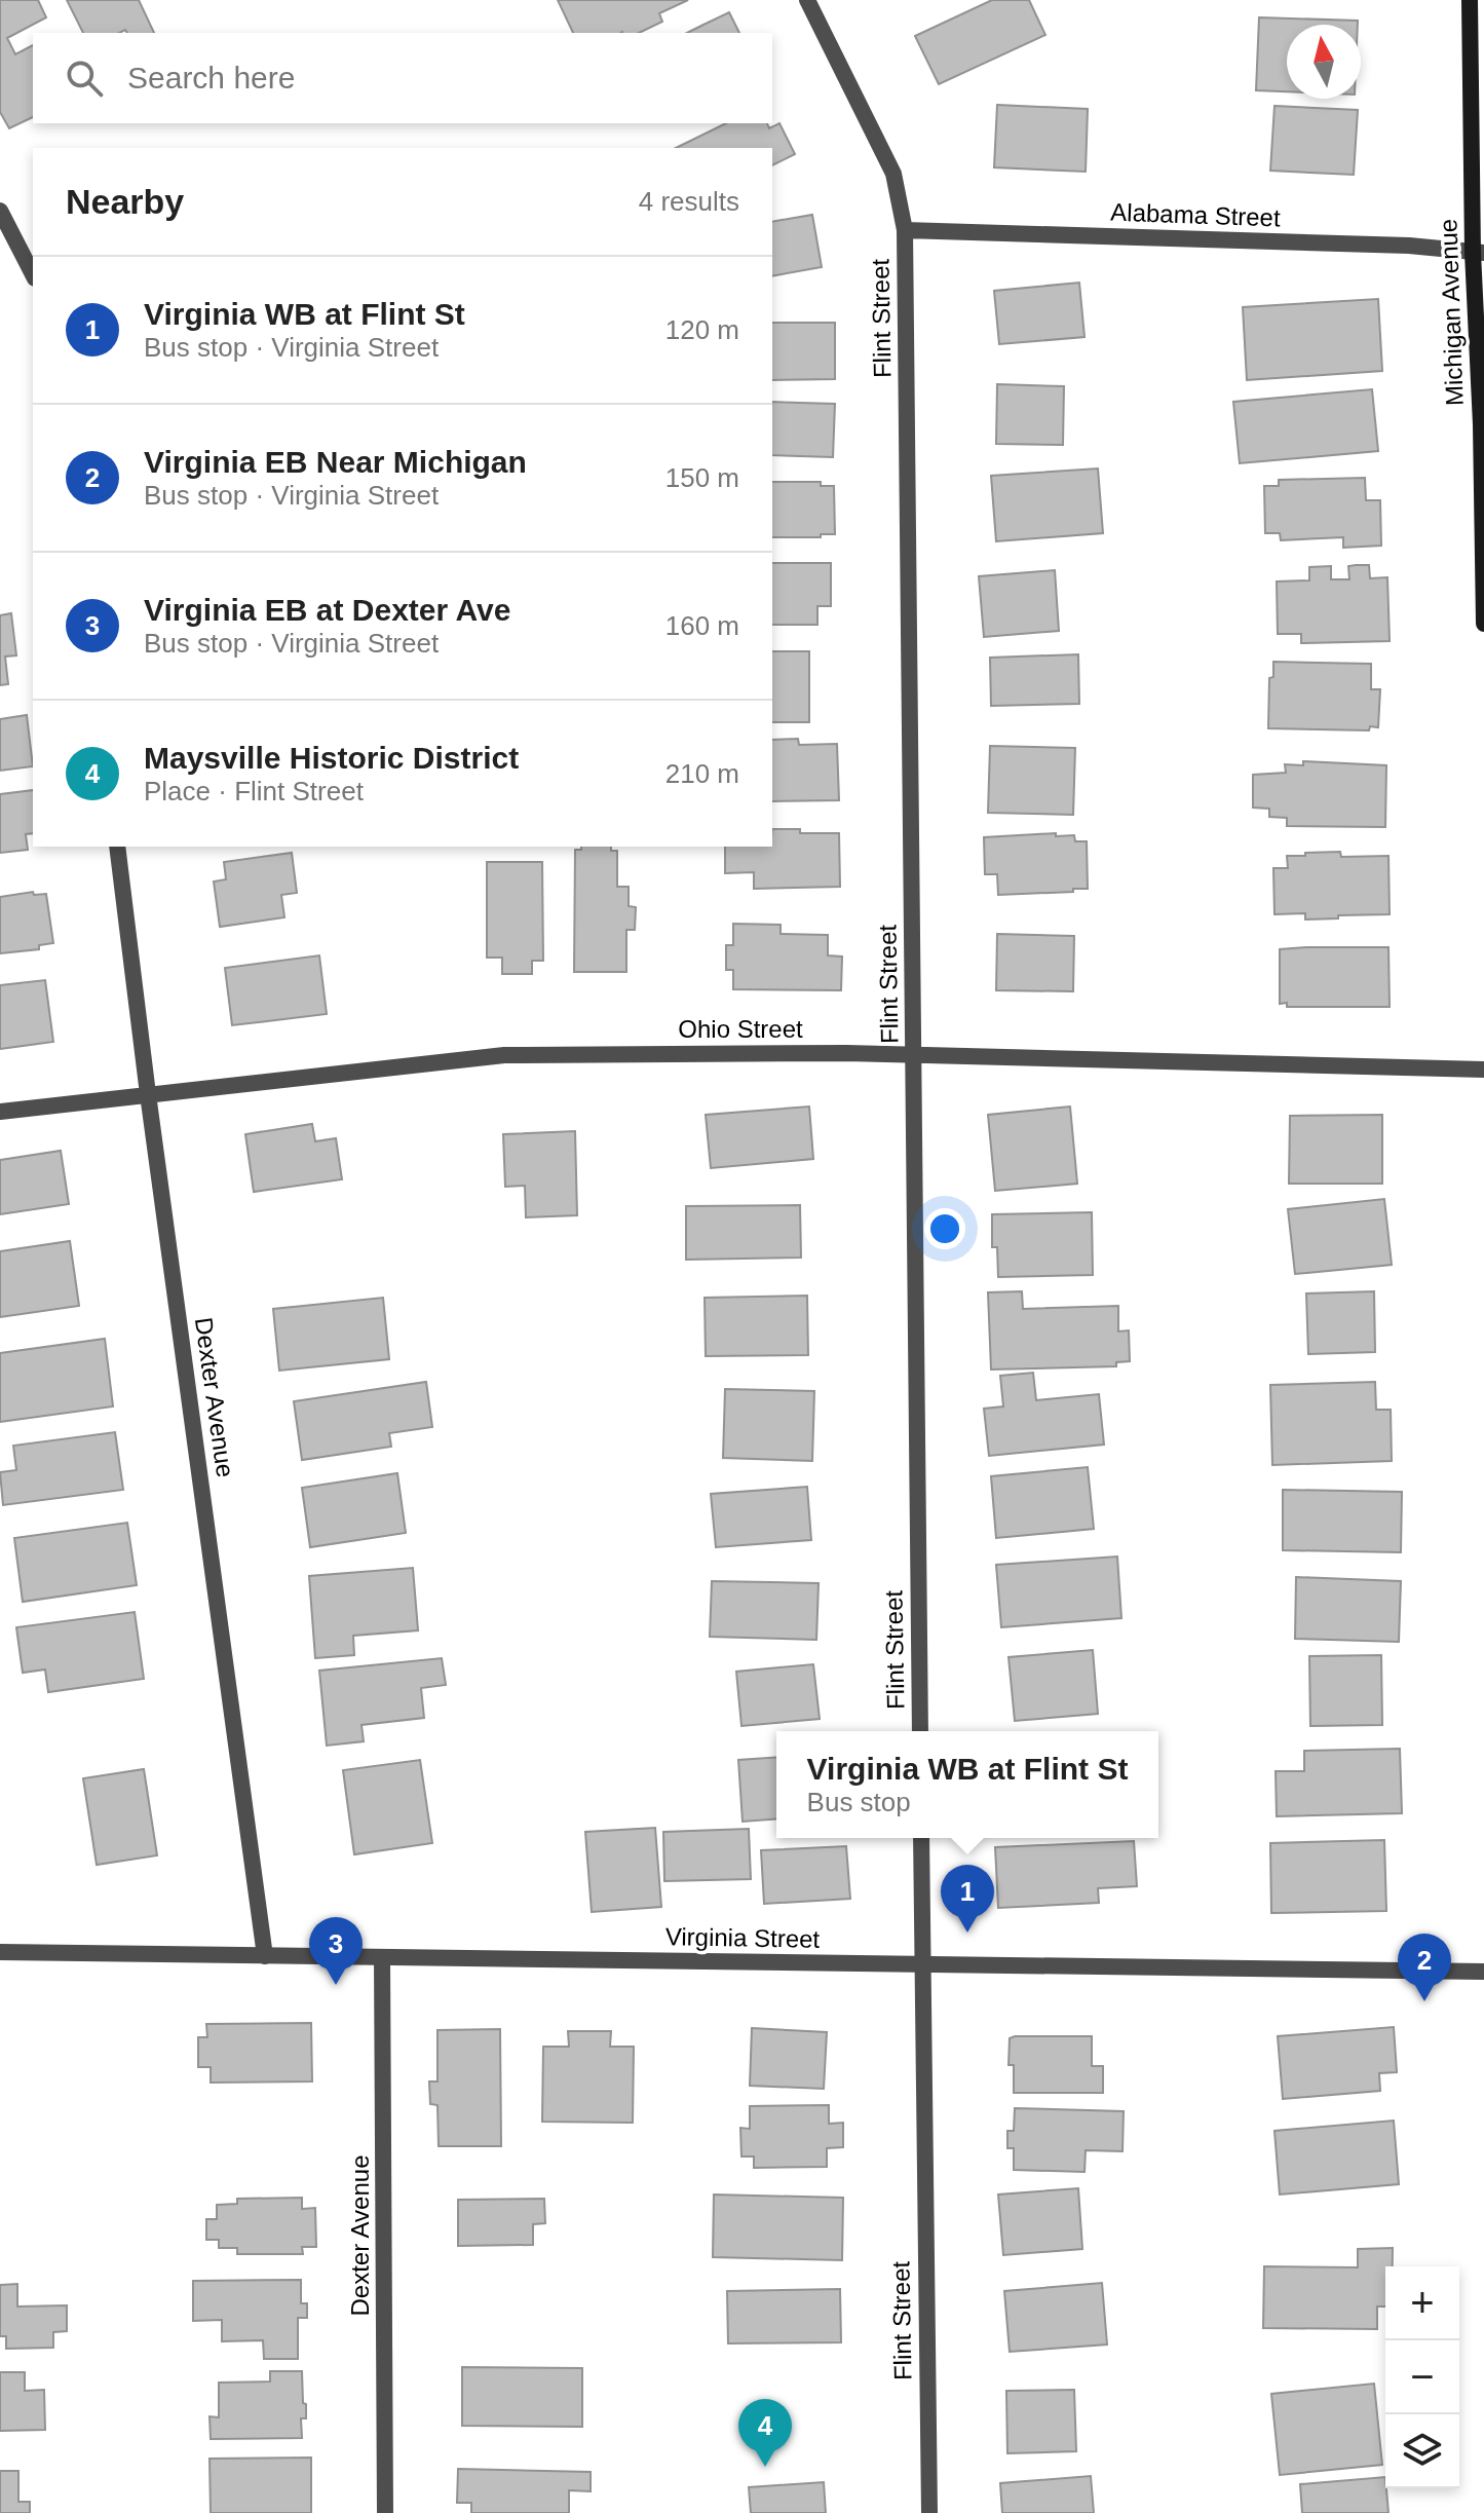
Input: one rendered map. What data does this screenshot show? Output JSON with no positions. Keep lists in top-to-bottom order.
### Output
{
  "streets": {
    "main road": ["Michigan Avenue"],
    "street": [
      "Alabama Street",
      "Flint Street",
      "Ohio Street",
      "Dexter Avenue",
      "Virginia Street"
    ]
  },
  "crossings": [
    ["Alabama Street", "Michigan Avenue"],
    ["Alabama Street", "Flint Street"],
    ["Flint Street", "Ohio Street"],
    ["Flint Street", "Virginia Street"],
    ["Ohio Street", "Dexter Avenue"],
    ["Dexter Avenue", "Virginia Street"]
  ],
  "north": "top",
  "page": {
    "search": "Search here",
    "heading": ["Nearby", "4 results"],
    "list": [
      {
        "mark": "1",
        "name": "Virginia WB at Flint St",
        "note": "Bus stop · Virginia Street",
        "value": "120 m"
      },
      {
        "mark": "2",
        "name": "Virginia EB Near Michigan",
        "note": "Bus stop · Virginia Street",
        "value": "150 m"
      },
      {
        "mark": "3",
        "name": "Virginia EB at Dexter Ave",
        "note": "Bus stop · Virginia Street",
        "value": "160 m"
      },
      {
        "mark": "4",
        "name": "Maysville Historic District",
        "note": "Place · Flint Street",
        "value": "210 m"
      }
    ],
    "popup": ["Virginia WB at Flint St", "Bus stop"],
    "pins": [
      "1",
      "3",
      "2",
      "4"
    ],
    "map_buttons": ["+", "−"]
  }
}
